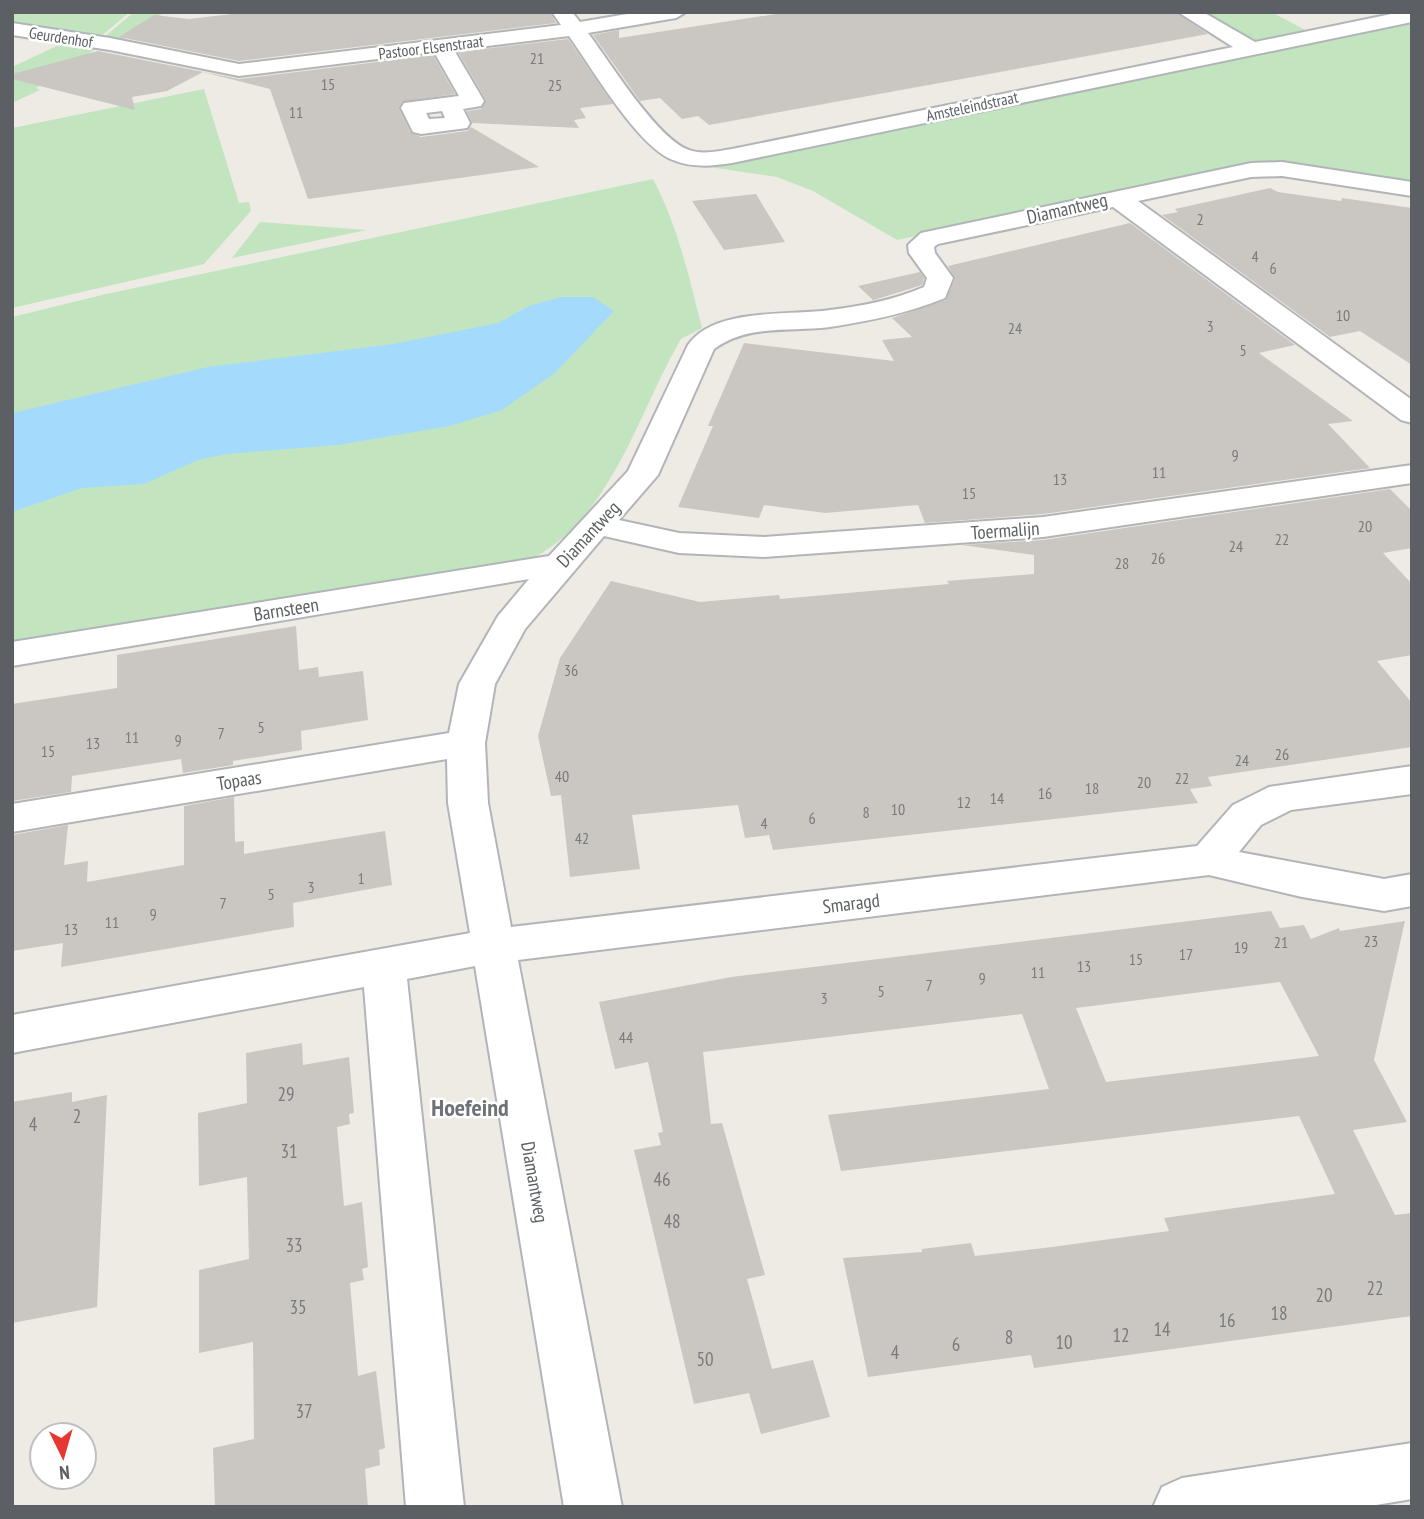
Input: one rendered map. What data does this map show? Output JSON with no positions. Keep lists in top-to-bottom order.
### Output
{
  "streets": {
    "street": [
      "Geurdenhof",
      "Pastoor Elsenstraat",
      "Amsteleindstraat",
      "Diamantweg",
      "Toermalijn",
      "Barnsteen",
      "Topaas",
      "Smaragd"
    ]
  },
  "crossings": [
    ["Geurdenhof", "Pastoor Elsenstraat"],
    ["Pastoor Elsenstraat", "Amsteleindstraat"],
    ["Diamantweg", "Toermalijn"],
    ["Diamantweg", "Barnsteen"],
    ["Diamantweg", "Topaas"],
    ["Diamantweg", "Smaragd"]
  ],
  "districts": ["Hoefeind"],
  "house_numbers": [
    "21",
    "15",
    "25",
    "11",
    "2",
    "4",
    "6",
    "10",
    "3",
    "24",
    "5",
    "9",
    "11",
    "13",
    "15",
    "20",
    "22",
    "24",
    "26",
    "28",
    "36",
    "5",
    "7",
    "11",
    "9",
    "13",
    "15",
    "26",
    "24",
    "40",
    "22",
    "20",
    "18",
    "16",
    "14",
    "12",
    "10",
    "8",
    "6",
    "4",
    "42",
    "1",
    "3",
    "5",
    "7",
    "9",
    "11",
    "13",
    "23",
    "21",
    "19",
    "17",
    "15",
    "13",
    "11",
    "9",
    "7",
    "5",
    "3",
    "44",
    "29",
    "2",
    "4",
    "31",
    "46",
    "48",
    "33",
    "22",
    "20",
    "35",
    "18",
    "16",
    "14",
    "12",
    "8",
    "10",
    "6",
    "4",
    "50",
    "37"
  ],
  "north": "bottom"
}
